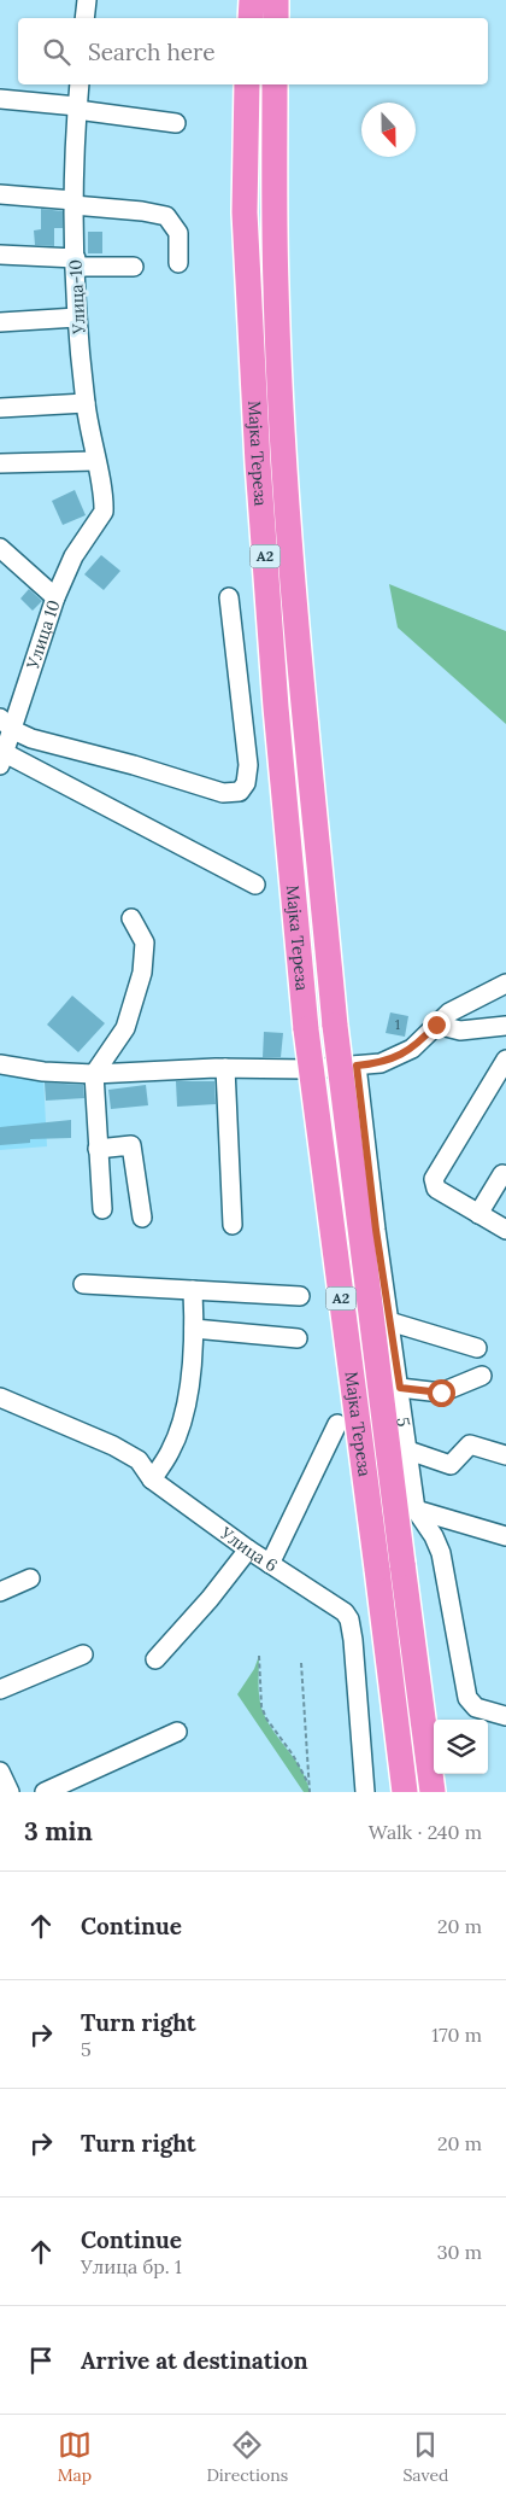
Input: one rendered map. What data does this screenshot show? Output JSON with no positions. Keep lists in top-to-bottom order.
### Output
{
  "streets": {
    "highway": ["Мајка Тереза", "A2"],
    "street": [
      "Улица-10",
      "Улица 10",
      "5",
      "Улица 6"
    ]
  },
  "crossings": [
    ["Улица-10", "Улица 10"]
  ],
  "house_numbers": ["1"],
  "north": "bottom",
  "page": {
    "search": "Search here",
    "heading": ["3 min", "Walk · 240 m"],
    "list": [
      ["Continue", "20 m"],
      ["Turn right", "5", "170 m"],
      ["Turn right", "20 m"],
      ["Continue", "Улица бр. 1", "30 m"],
      "Arrive at destination"
    ],
    "nav": ["Map", "Directions", "Saved"]
  }
}
